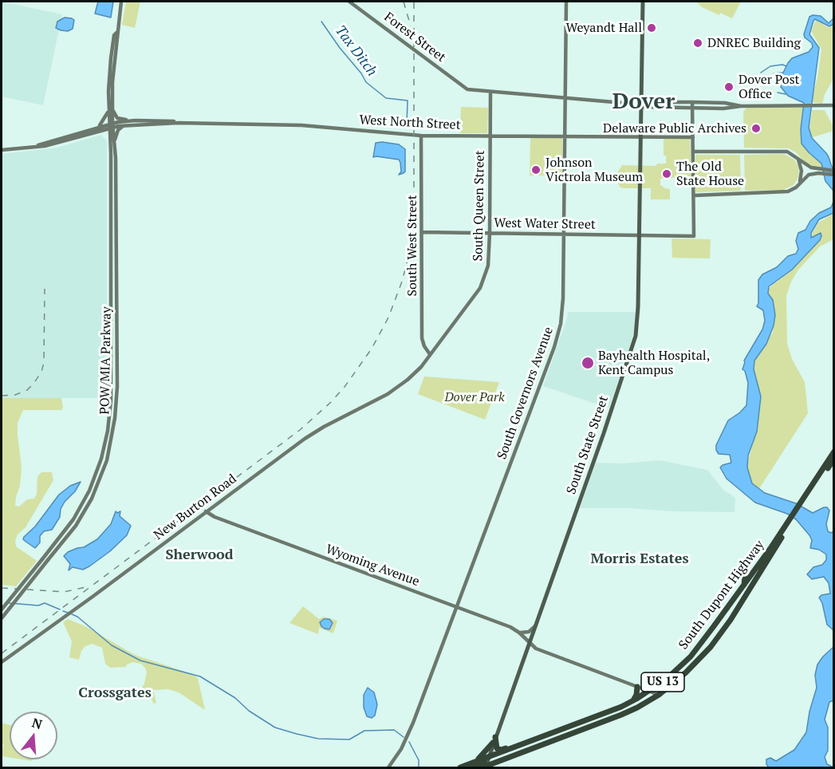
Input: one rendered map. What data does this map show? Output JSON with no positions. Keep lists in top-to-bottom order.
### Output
{
  "streets": {
    "highway": ["South Dupont Highway", "US 13"],
    "main road": ["South State Street"],
    "street": [
      "Forest Street",
      "West North Street",
      "South Queen Street",
      "West Water Street",
      "South West Street",
      "POW/MIA Parkway",
      "South Governors Avenue",
      "New Burton Road",
      "Wyoming Avenue"
    ]
  },
  "crossings": [
    ["Forest Street", "South Queen Street"],
    ["West North Street", "South Queen Street"],
    ["West North Street", "South West Street"],
    ["West North Street", "POW/MIA Parkway"],
    ["West North Street", "South Governors Avenue"],
    ["West North Street", "South State Street"],
    ["South Queen Street", "West Water Street"],
    ["South Queen Street", "South West Street"],
    ["South Queen Street", "New Burton Road"],
    ["West Water Street", "South West Street"],
    ["West Water Street", "South Governors Avenue"],
    ["West Water Street", "South State Street"],
    ["South Governors Avenue", "Wyoming Avenue"],
    ["South State Street", "Wyoming Avenue"],
    ["South State Street", "South Dupont Highway"],
    ["New Burton Road", "Wyoming Avenue"],
    ["Wyoming Avenue", "South Dupont Highway"]
  ],
  "districts": [
    "Dover",
    "Sherwood",
    "Morris Estates",
    "Crossgates"
  ],
  "water": ["Tax Ditch"],
  "parks": ["Dover Park"],
  "places": [
    "Weyandt Hall",
    "DNREC Building",
    "Dover Post Office",
    "Delaware Public Archives",
    "Johnson Victrola Museum",
    "The Old State House",
    "Bayhealth Hospital, Kent Campus"
  ],
  "north": "top"
}
